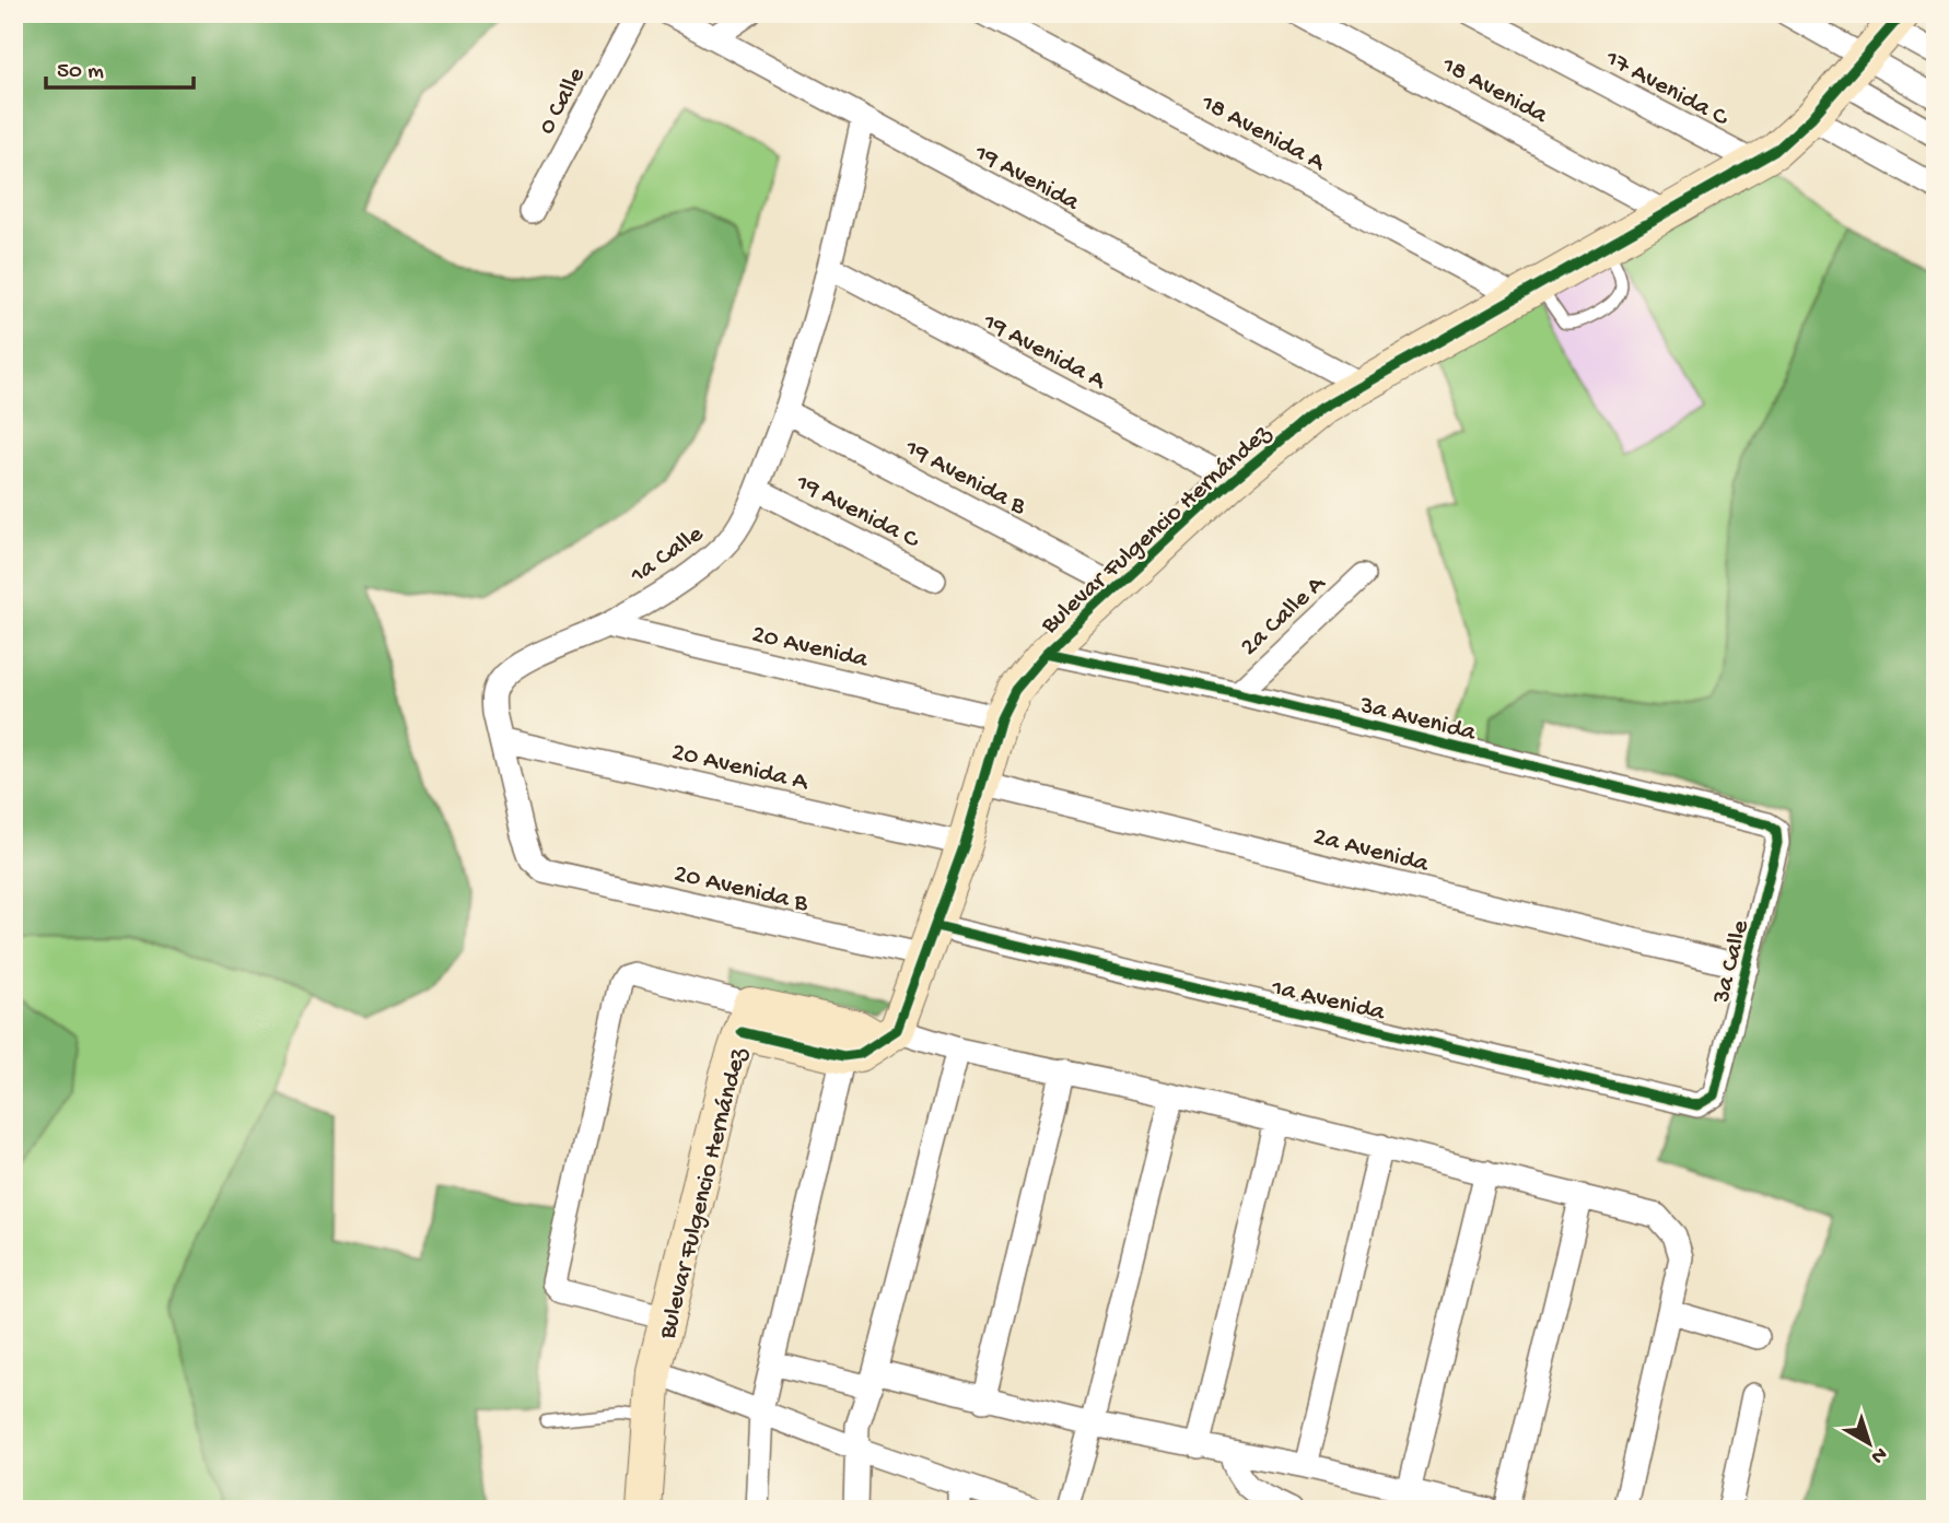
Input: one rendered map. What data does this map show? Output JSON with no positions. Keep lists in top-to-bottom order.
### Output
{
  "streets": {
    "street": [
      "17 Avenida C",
      "18 Avenida",
      "0 Calle",
      "18 Avenida A",
      "19 Avenida",
      "19 Avenida A",
      "19 Avenida B",
      "19 Avenida C",
      "Bulevar Fulgencio Hernández",
      "1a Calle",
      "2a Calle A",
      "20 Avenida",
      "3a Avenida",
      "20 Avenida A",
      "2a Avenida",
      "20 Avenida B",
      "3a Calle",
      "1a Avenida"
    ]
  },
  "crossings": [
    ["17 Avenida C", "Bulevar Fulgencio Hernández"],
    ["18 Avenida", "Bulevar Fulgencio Hernández"],
    ["18 Avenida A", "Bulevar Fulgencio Hernández"],
    ["19 Avenida", "Bulevar Fulgencio Hernández"],
    ["19 Avenida", "1a Calle"],
    ["19 Avenida A", "Bulevar Fulgencio Hernández"],
    ["19 Avenida A", "1a Calle"],
    ["19 Avenida B", "Bulevar Fulgencio Hernández"],
    ["19 Avenida B", "1a Calle"],
    ["19 Avenida C", "1a Calle"],
    ["Bulevar Fulgencio Hernández", "20 Avenida"],
    ["Bulevar Fulgencio Hernández", "3a Avenida"],
    ["Bulevar Fulgencio Hernández", "20 Avenida A"],
    ["Bulevar Fulgencio Hernández", "2a Avenida"],
    ["Bulevar Fulgencio Hernández", "20 Avenida B"],
    ["Bulevar Fulgencio Hernández", "1a Avenida"],
    ["1a Calle", "20 Avenida"],
    ["1a Calle", "20 Avenida A"],
    ["1a Calle", "20 Avenida B"],
    ["2a Calle A", "3a Avenida"],
    ["3a Avenida", "3a Calle"],
    ["2a Avenida", "3a Calle"],
    ["20 Avenida B", "1a Avenida"],
    ["3a Calle", "1a Avenida"]
  ],
  "scale_bar": "50 m",
  "north": "bottom right"
}
